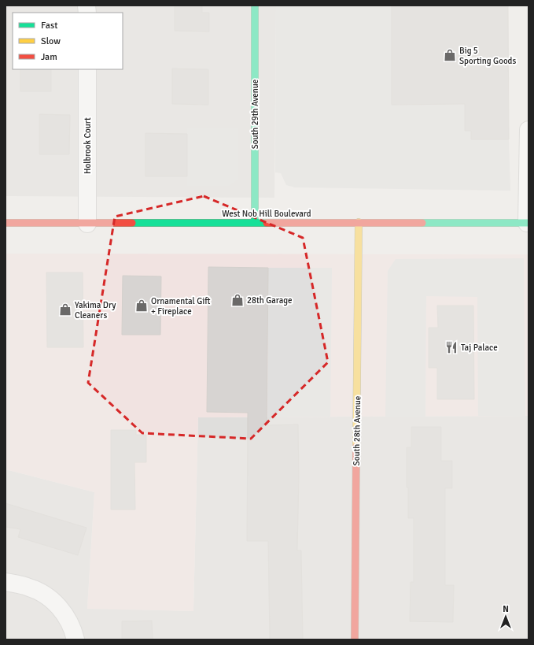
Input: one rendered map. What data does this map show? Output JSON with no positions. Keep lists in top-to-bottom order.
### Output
{
  "streets": {
    "street": [
      "South 29th Avenue",
      "Holbrook Court",
      "West Nob Hill Boulevard",
      "South 28th Avenue"
    ]
  },
  "crossings": [
    ["South 29th Avenue", "West Nob Hill Boulevard"],
    ["Holbrook Court", "West Nob Hill Boulevard"],
    ["West Nob Hill Boulevard", "South 28th Avenue"]
  ],
  "places": {
    "shop": [
      "Big 5 Sporting Goods",
      "28th Garage",
      "Ornamental Gift + Fireplace",
      "Yakima Dry Cleaners"
    ],
    "restaurant": ["Taj Palace"]
  },
  "legend": ["Fast", "Slow", "Jam"],
  "north": "top"
}
